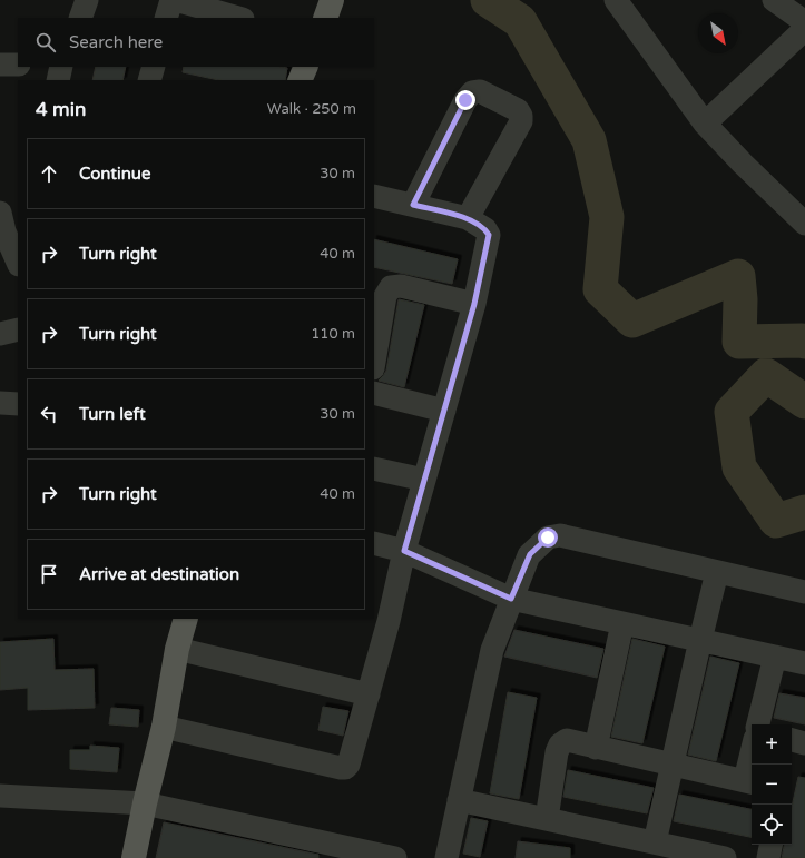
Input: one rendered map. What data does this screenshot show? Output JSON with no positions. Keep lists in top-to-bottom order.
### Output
{
  "north": "bottom right",
  "page": {
    "search": "Search here",
    "heading": ["4 min", "Walk · 250 m"],
    "list": [
      ["Continue", "30 m"],
      ["Turn right", "40 m"],
      ["Turn right", "110 m"],
      ["Turn left", "30 m"],
      ["Turn right", "40 m"],
      "Arrive at destination"
    ],
    "map_buttons": ["+", "−"]
  }
}
